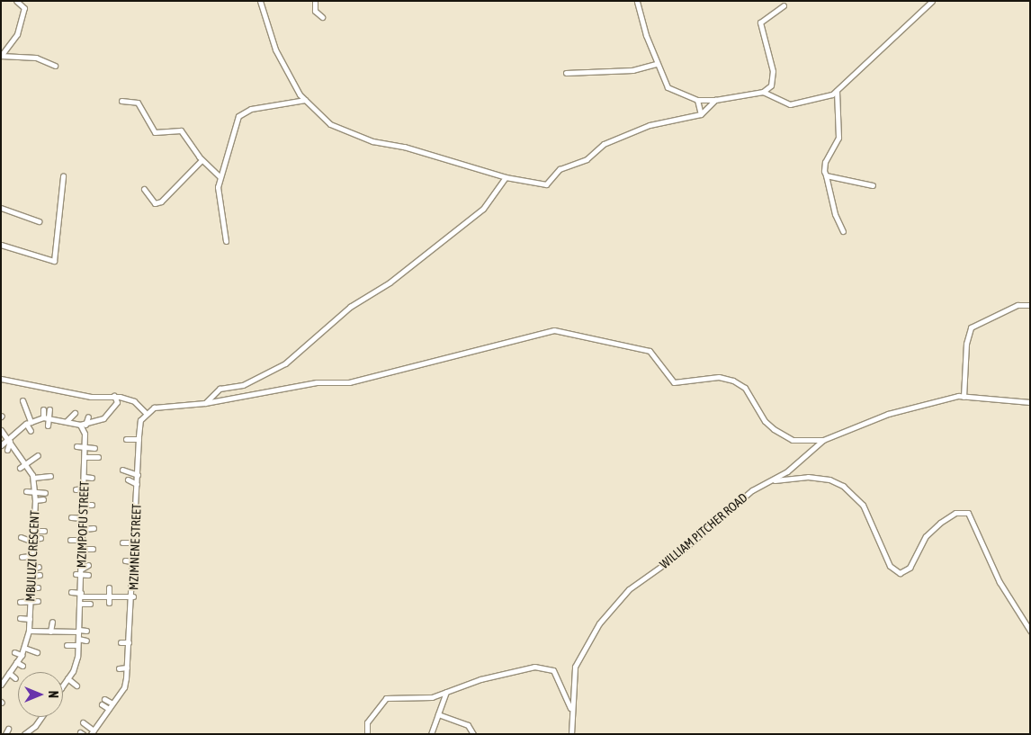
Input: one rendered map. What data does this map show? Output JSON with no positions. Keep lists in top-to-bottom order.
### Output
{
  "streets": {
    "street": [
      "MZIMPOFU STREET",
      "WILLIAM PITCHER ROAD",
      "MZIMNENE STREET",
      "MBULUZI CRESCENT"
    ]
  },
  "north": "right"
}
